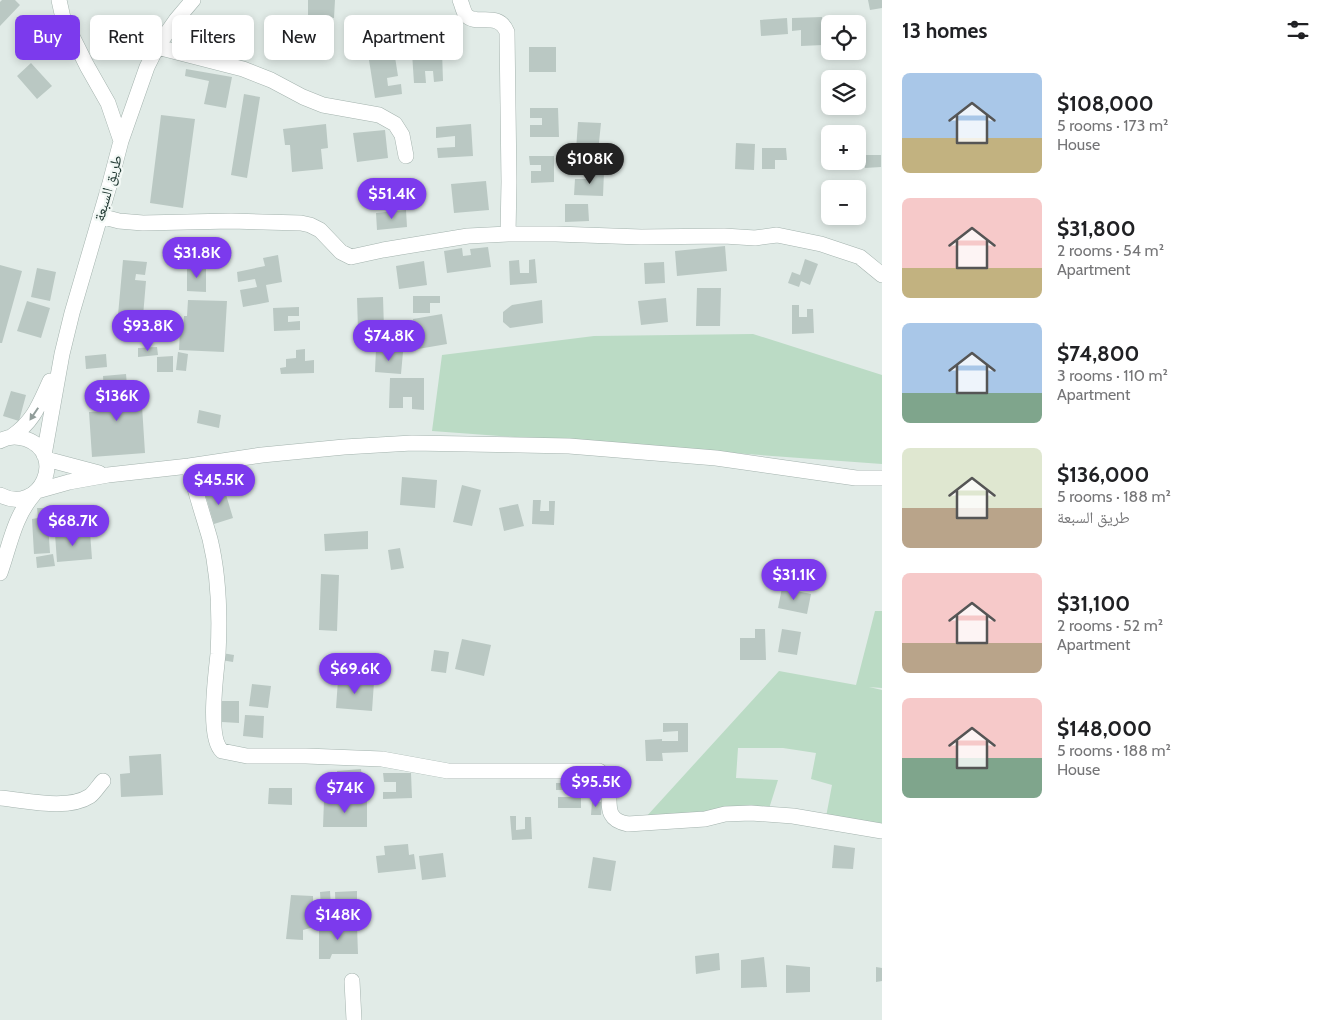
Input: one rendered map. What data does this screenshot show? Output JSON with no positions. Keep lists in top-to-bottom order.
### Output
{
  "streets": {
    "street": ["طريق السبعة"]
  },
  "page": {
    "heading": "13 homes",
    "map_buttons": ["+", "−"],
    "chip": [
      "Buy",
      "Rent",
      "Filters",
      "New",
      "Apartment"
    ],
    "list": [
      {
        "name": "$108,000",
        "note": "5 rooms · 173 m² · House"
      },
      {
        "name": "$31,800",
        "note": "2 rooms · 54 m² · Apartment"
      },
      {
        "name": "$74,800",
        "note": "3 rooms · 110 m² · Apartment"
      },
      {
        "name": "$136,000",
        "note": "5 rooms · 188 m² · طريق السبعة"
      },
      {
        "name": "$31,100",
        "note": "2 rooms · 52 m² · Apartment"
      },
      {
        "name": "$148,000",
        "note": "5 rooms · 188 m² · House"
      }
    ],
    "price": [
      "$108K",
      "$51.4K",
      "$31.8K",
      "$93.8K",
      "$74.8K",
      "$136K",
      "$45.5K",
      "$68.7K",
      "$31.1K",
      "$69.6K",
      "$95.5K",
      "$74K",
      "$148K"
    ]
  }
}
